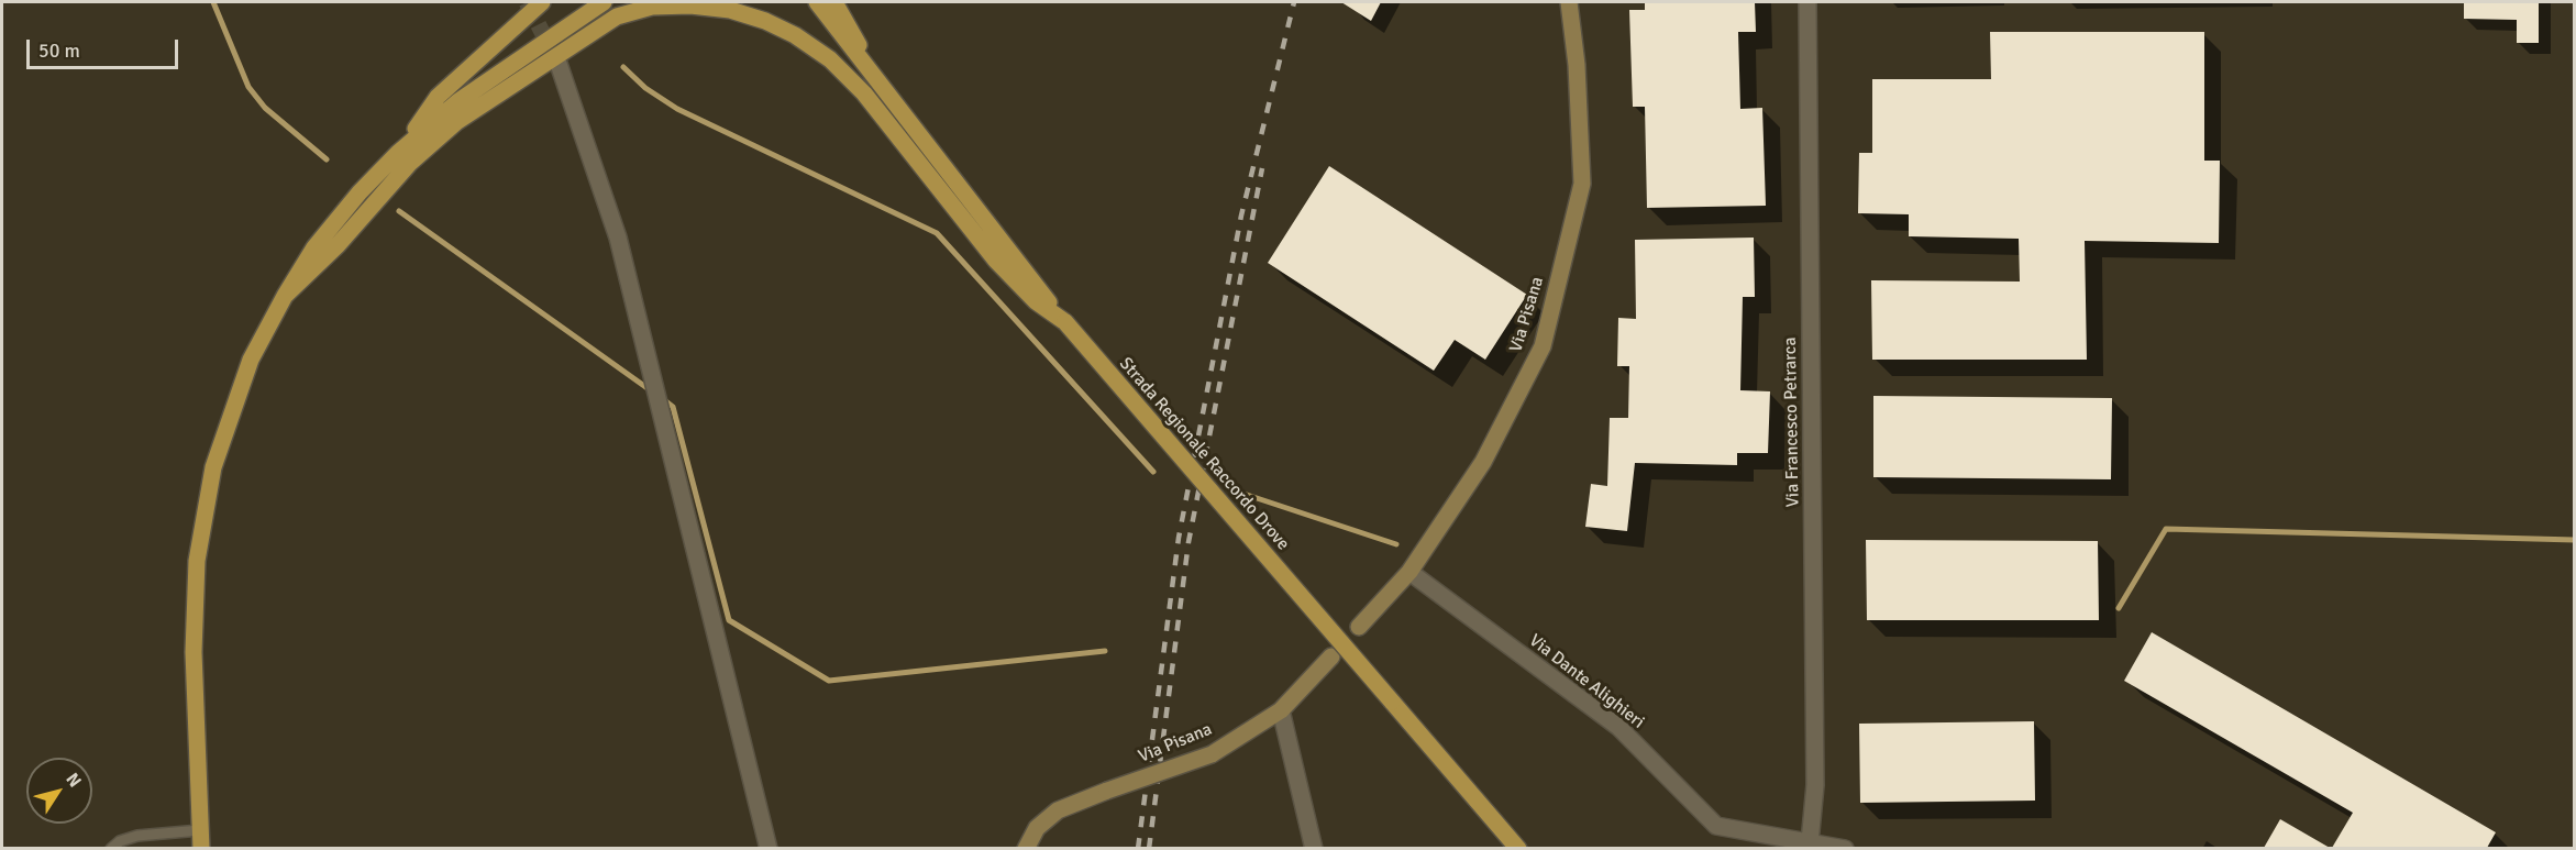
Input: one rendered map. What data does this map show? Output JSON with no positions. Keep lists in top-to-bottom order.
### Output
{
  "streets": {
    "main road": ["Strada Regionale Raccordo Drove"],
    "street": ["Via Pisana", "Via Francesco Petrarca", "Via Dante Alighieri"]
  },
  "crossings": [
    ["Via Pisana", "Via Dante Alighieri"],
    ["Via Francesco Petrarca", "Via Dante Alighieri"]
  ],
  "scale_bar": "50 m",
  "north": "top right"
}
